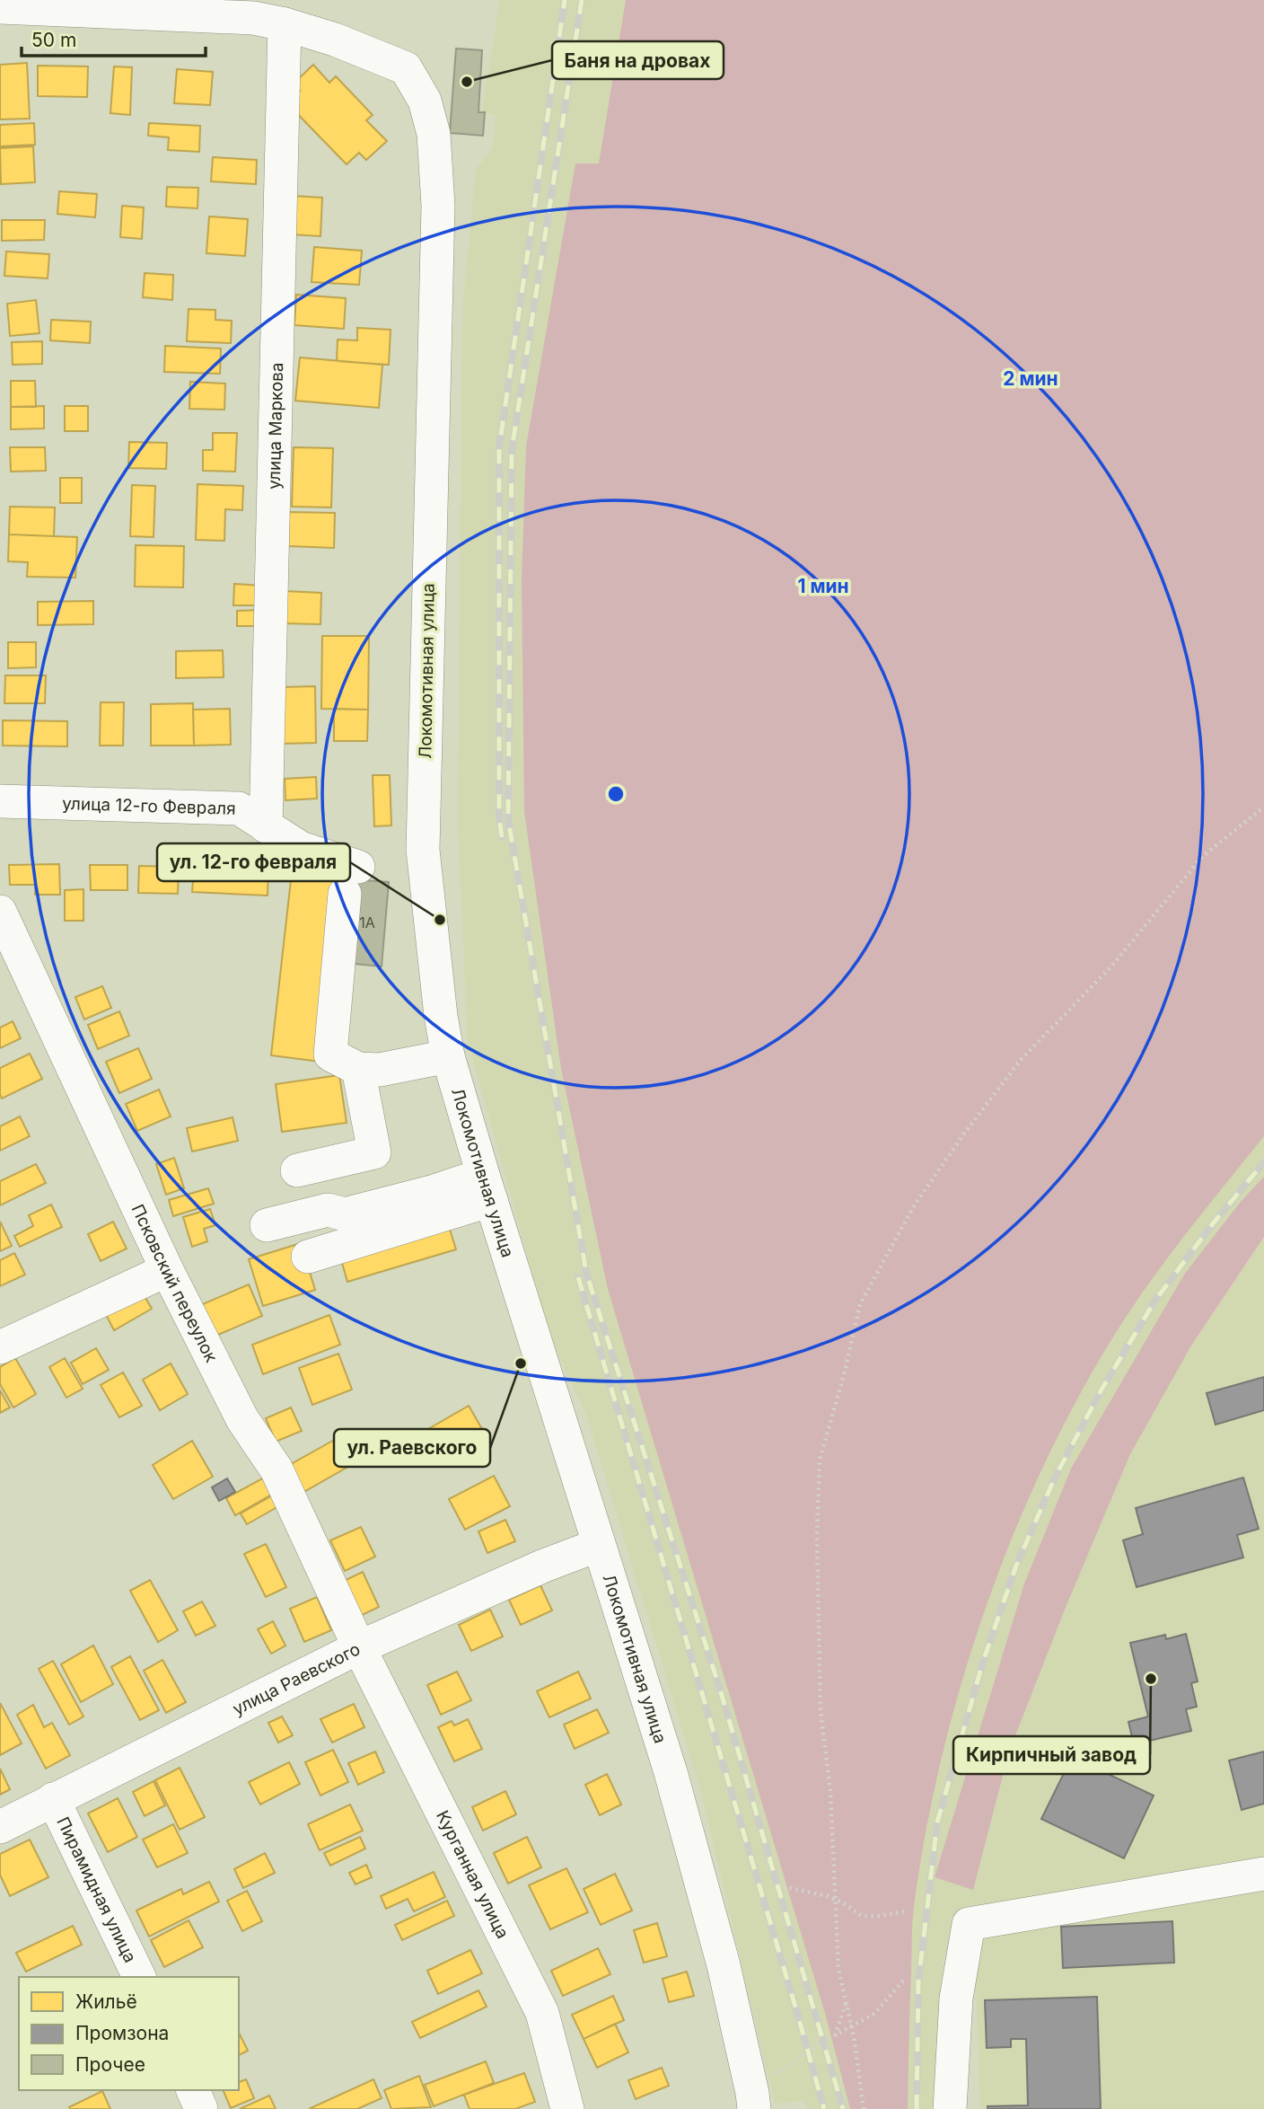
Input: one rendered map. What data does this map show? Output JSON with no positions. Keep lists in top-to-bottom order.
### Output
{
  "streets": {
    "street": [
      "улица Маркова",
      "Локомотивная улица",
      "улица 12-го Февраля",
      "Псковский переулок",
      "улица Раевского",
      "Курганная улица",
      "Пирамидная улица"
    ]
  },
  "crossings": [
    ["улица Маркова", "Локомотивная улица"],
    ["улица Маркова", "улица 12-го Февраля"],
    ["Локомотивная улица", "улица Раевского"],
    ["Псковский переулок", "улица Раевского"],
    ["Псковский переулок", "Курганная улица"],
    ["улица Раевского", "Курганная улица"],
    ["улица Раевского", "Пирамидная улица"]
  ],
  "places": [
    "Баня на дровах",
    "ул. 12-го февраля",
    "ул. Раевского",
    "Кирпичный завод"
  ],
  "house_numbers": ["1А"],
  "legend": ["Жильё", "Промзона", "Прочее"],
  "scale_bar": "50 m",
  "rings": ["2 мин", "1 мин"]
}
